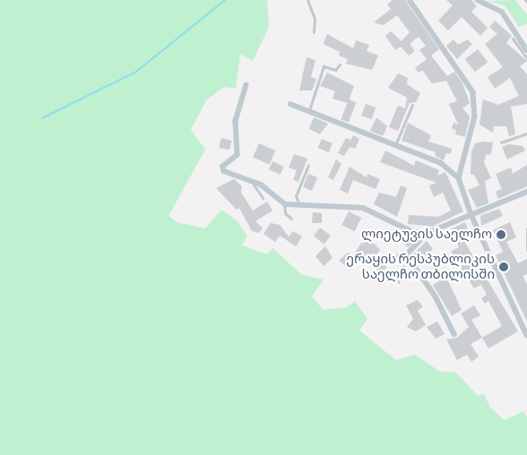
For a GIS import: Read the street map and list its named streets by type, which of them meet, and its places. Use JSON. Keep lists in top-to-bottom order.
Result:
{
  "places": ["ლიეტუვის საელჩო", "ერაყის რესპუბლიკის საელჩო თბილისში"]
}
